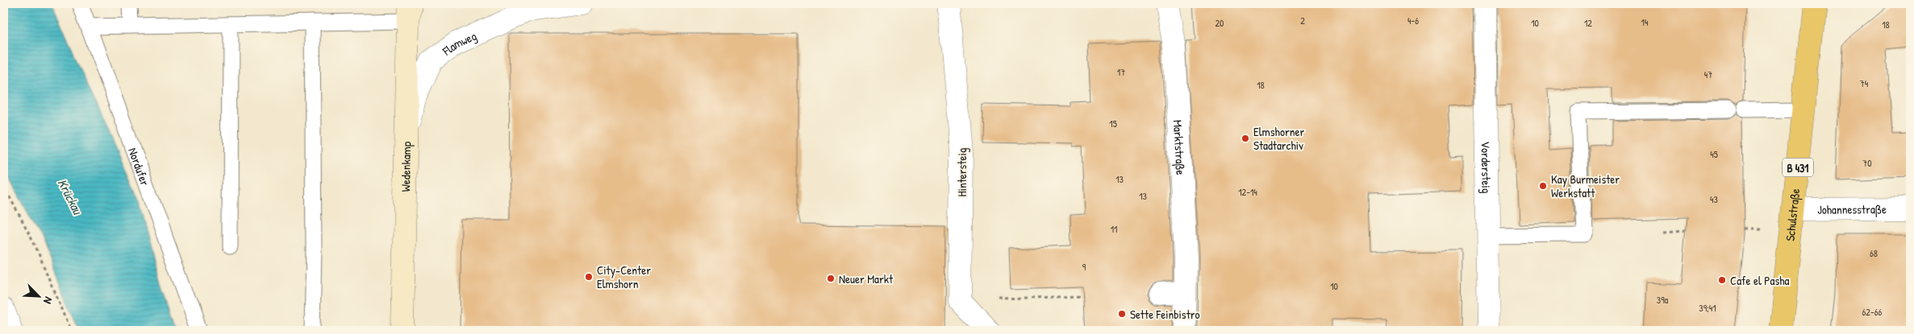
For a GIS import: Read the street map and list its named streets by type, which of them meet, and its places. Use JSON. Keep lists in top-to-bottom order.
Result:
{
  "streets": {
    "main road": ["Wedenkamp", "B 431", "Schulstraße"],
    "street": [
      "Flamweg",
      "Marktstraße",
      "Vordersteig",
      "Hintersteig",
      "Johannesstraße"
    ],
    "lane": ["Nordufer"]
  },
  "crossings": [
    ["Flamweg", "Wedenkamp"],
    ["Johannesstraße", "Schulstraße"]
  ],
  "water": ["Krückau"],
  "places": [
    "Elmshorner Stadtarchiv",
    "Kay Burmeister Werkstatt",
    "City-Center Elmshorn",
    "Neuer Markt",
    "Cafe el Pasha",
    "Sette Feinbistro"
  ],
  "house_numbers": [
    "2",
    "4-6",
    "14",
    "20",
    "10",
    "12",
    "18",
    "17",
    "47",
    "74",
    "18",
    "15",
    "45",
    "70",
    "13",
    "12-14",
    "13",
    "43",
    "11",
    "68",
    "9",
    "10",
    "39a",
    "39;41",
    "62-66"
  ],
  "north": "bottom right"
}
